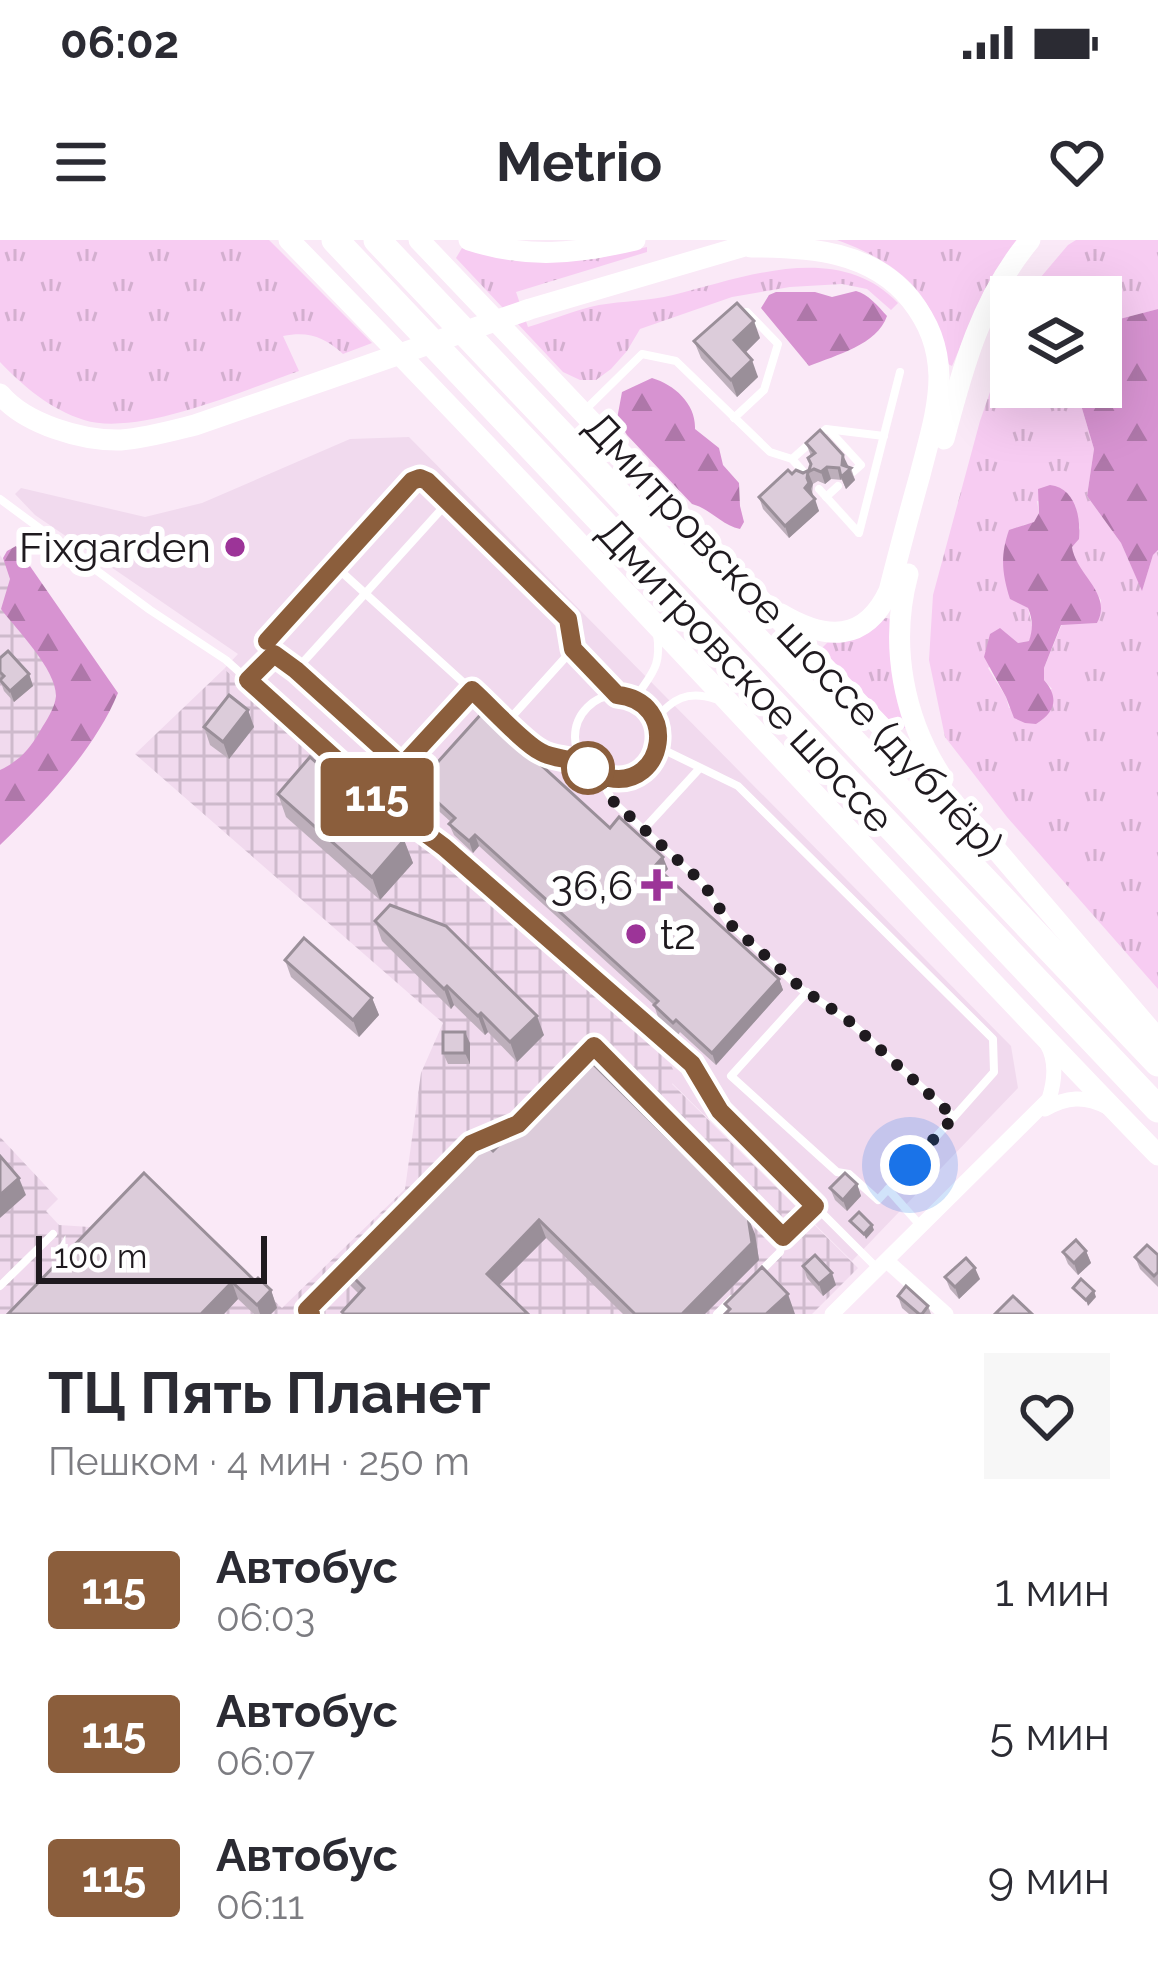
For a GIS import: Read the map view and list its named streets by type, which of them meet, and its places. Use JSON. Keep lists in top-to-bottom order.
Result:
{
  "streets": {
    "highway": ["Дмитровское шоссе"],
    "main road": ["Дмитровское шоссе (дублёр)"]
  },
  "places": {
    "other": ["Fixgarden", "t2"],
    "health": ["36,6"]
  },
  "lines": ["bus line 115"],
  "scale_bar": "100 m",
  "page": {
    "status": "06:02",
    "header": "Metrio",
    "on_map": "115",
    "scale": "100 m",
    "heading": ["ТЦ Пять Планет", "Пешком · 4 мин · 250 m"],
    "list": [
      {
        "mark": "115",
        "name": "Автобус",
        "note": "06:03",
        "value": "1 мин"
      },
      {
        "mark": "115",
        "name": "Автобус",
        "note": "06:07",
        "value": "5 мин"
      },
      {
        "mark": "115",
        "name": "Автобус",
        "note": "06:11",
        "value": "9 мин"
      }
    ]
  }
}
